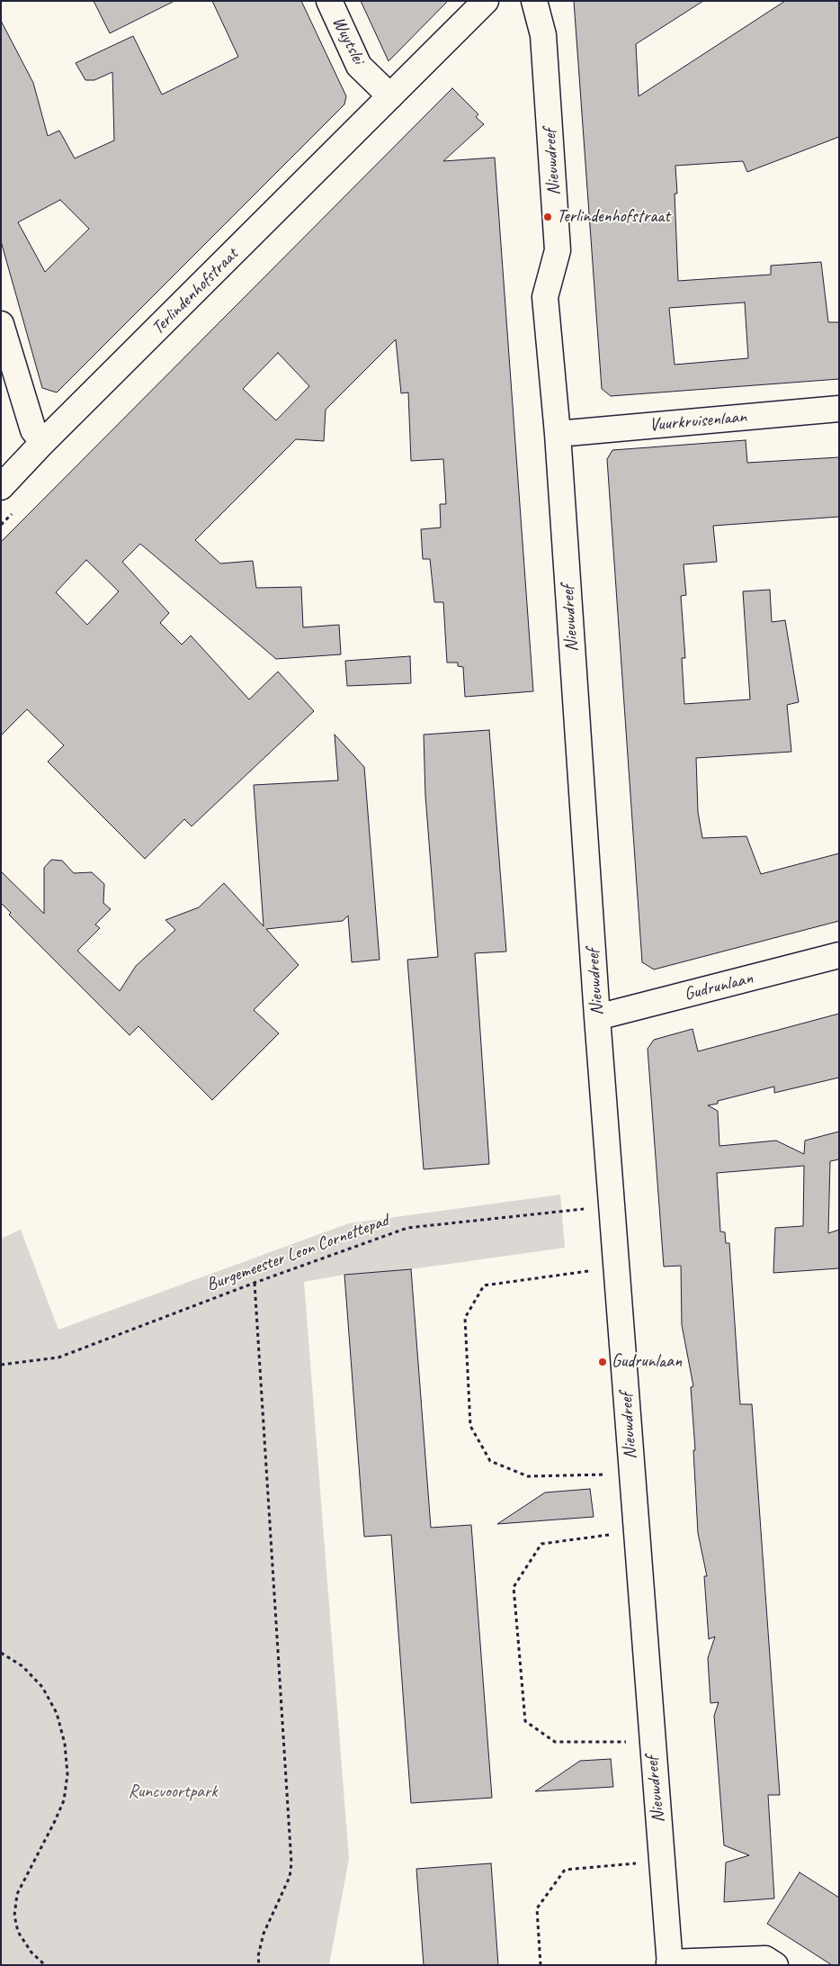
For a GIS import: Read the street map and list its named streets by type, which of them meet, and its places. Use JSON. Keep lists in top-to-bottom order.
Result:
{
  "streets": {
    "street": [
      "Wuytslei",
      "Nieuwdreef",
      "Terlindenhofstraat",
      "Vuurkruisenlaan",
      "Gudrunlaan"
    ],
    "path": ["Burgemeester Leon Cornettepad"]
  },
  "crossings": [
    ["Wuytslei", "Terlindenhofstraat"],
    ["Nieuwdreef", "Vuurkruisenlaan"],
    ["Nieuwdreef", "Gudrunlaan"],
    ["Nieuwdreef", "Burgemeester Leon Cornettepad"]
  ],
  "parks": ["Runcvoortpark"],
  "places": ["Terlindenhofstraat", "Gudrunlaan"]
}
